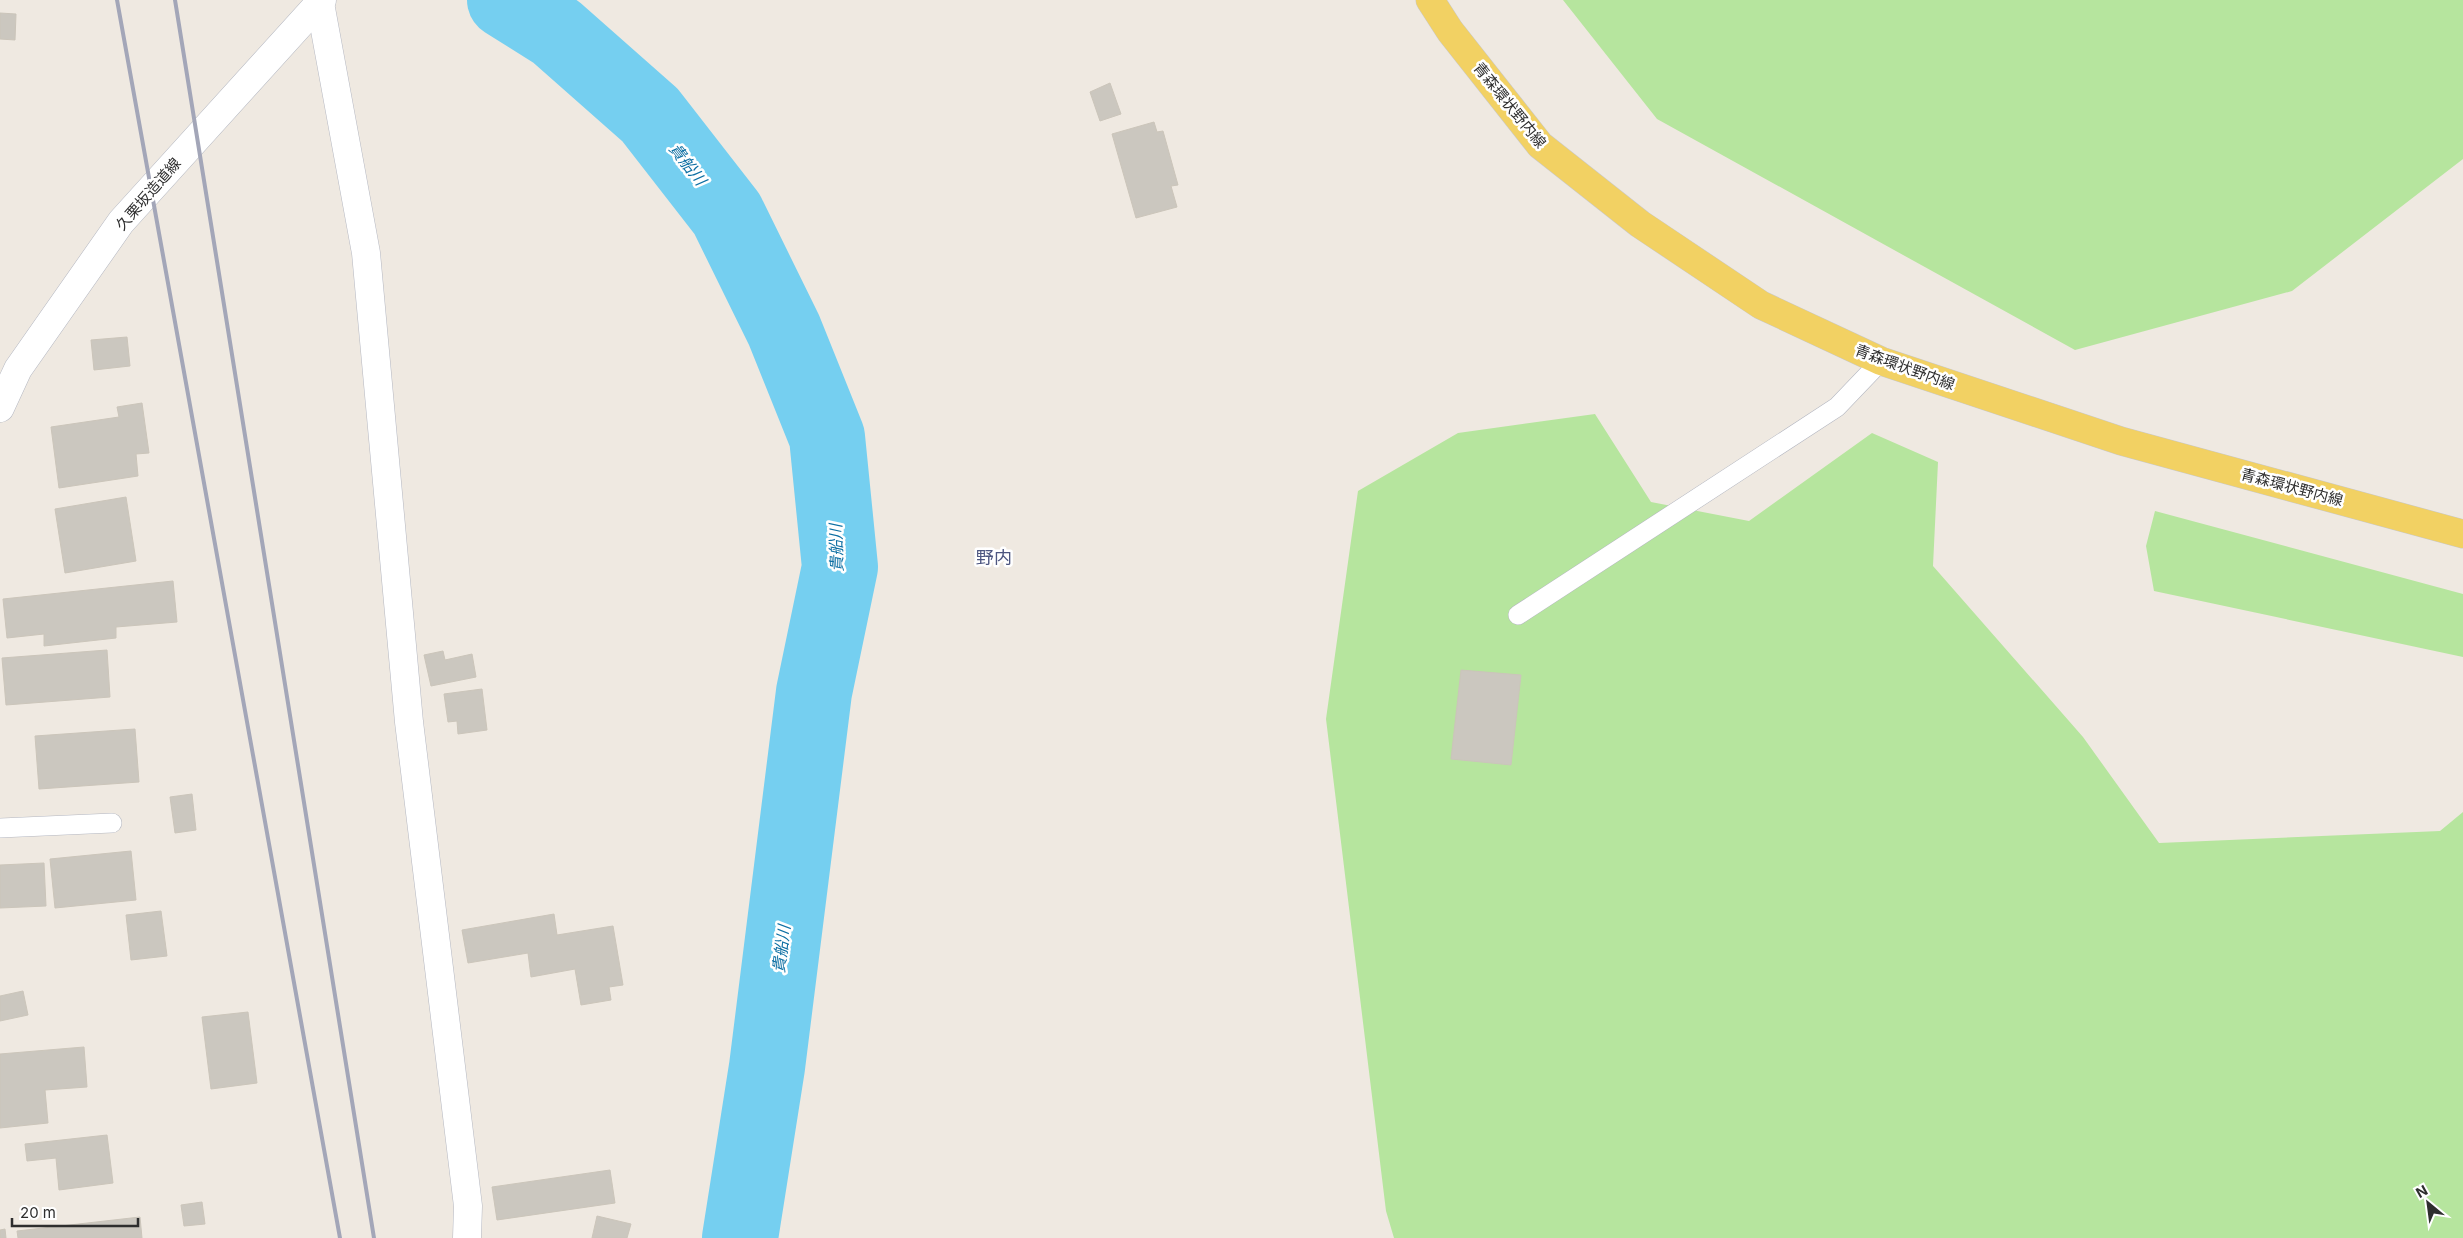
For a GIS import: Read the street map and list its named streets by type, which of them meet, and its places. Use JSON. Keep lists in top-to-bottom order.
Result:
{
  "streets": {
    "main road": ["青森環状野内線"],
    "street": ["久栗坂造道線"]
  },
  "districts": ["野内"],
  "water": ["貴船川"],
  "scale_bar": "20 m",
  "north": "top left"
}
